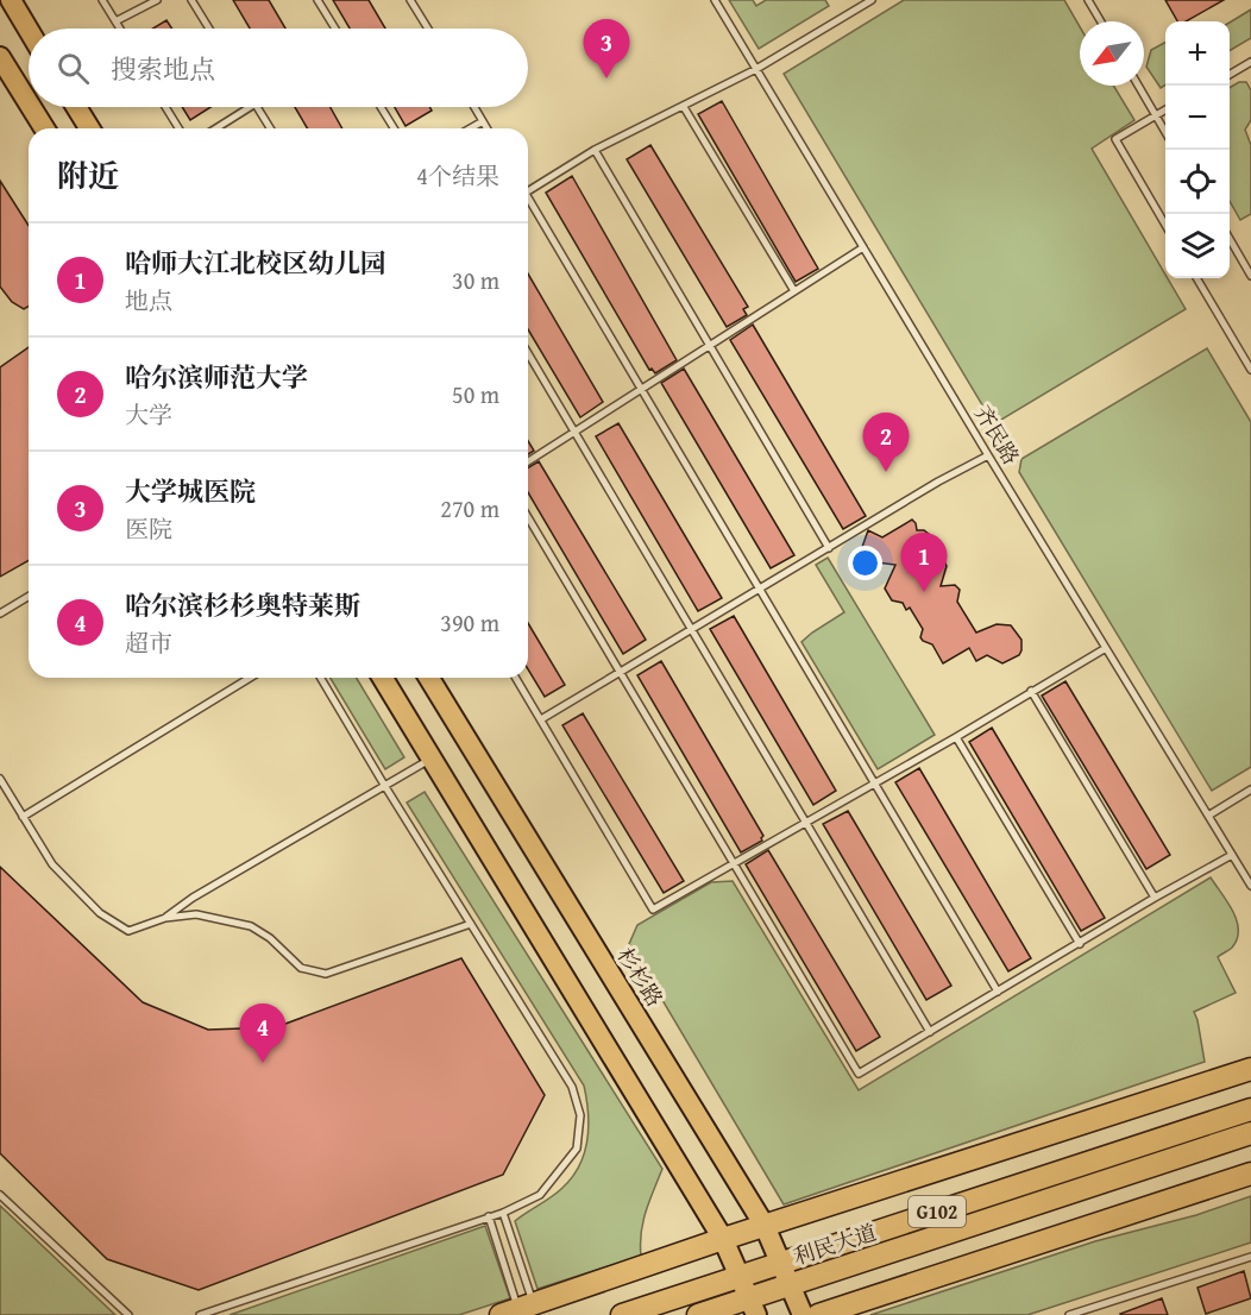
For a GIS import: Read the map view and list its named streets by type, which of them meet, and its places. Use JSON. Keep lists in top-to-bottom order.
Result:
{
  "streets": {
    "highway": ["G102", "利民大道"],
    "main road": ["杉杉路"],
    "lane": ["齐民路"]
  },
  "crossings": [
    ["杉杉路", "利民大道"]
  ],
  "north": "bottom left",
  "page": {
    "pins": [
      "3",
      "2",
      "1",
      "4"
    ],
    "map_buttons": ["+", "−"],
    "search": "搜索地点",
    "heading": ["附近", "4个结果"],
    "list": [
      {
        "mark": "1",
        "name": "哈师大江北校区幼儿园",
        "note": "地点",
        "value": "30 m"
      },
      {
        "mark": "2",
        "name": "哈尔滨师范大学",
        "note": "大学",
        "value": "50 m"
      },
      {
        "mark": "3",
        "name": "大学城医院",
        "note": "医院",
        "value": "270 m"
      },
      {
        "mark": "4",
        "name": "哈尔滨杉杉奥特莱斯",
        "note": "超市",
        "value": "390 m"
      }
    ]
  }
}
